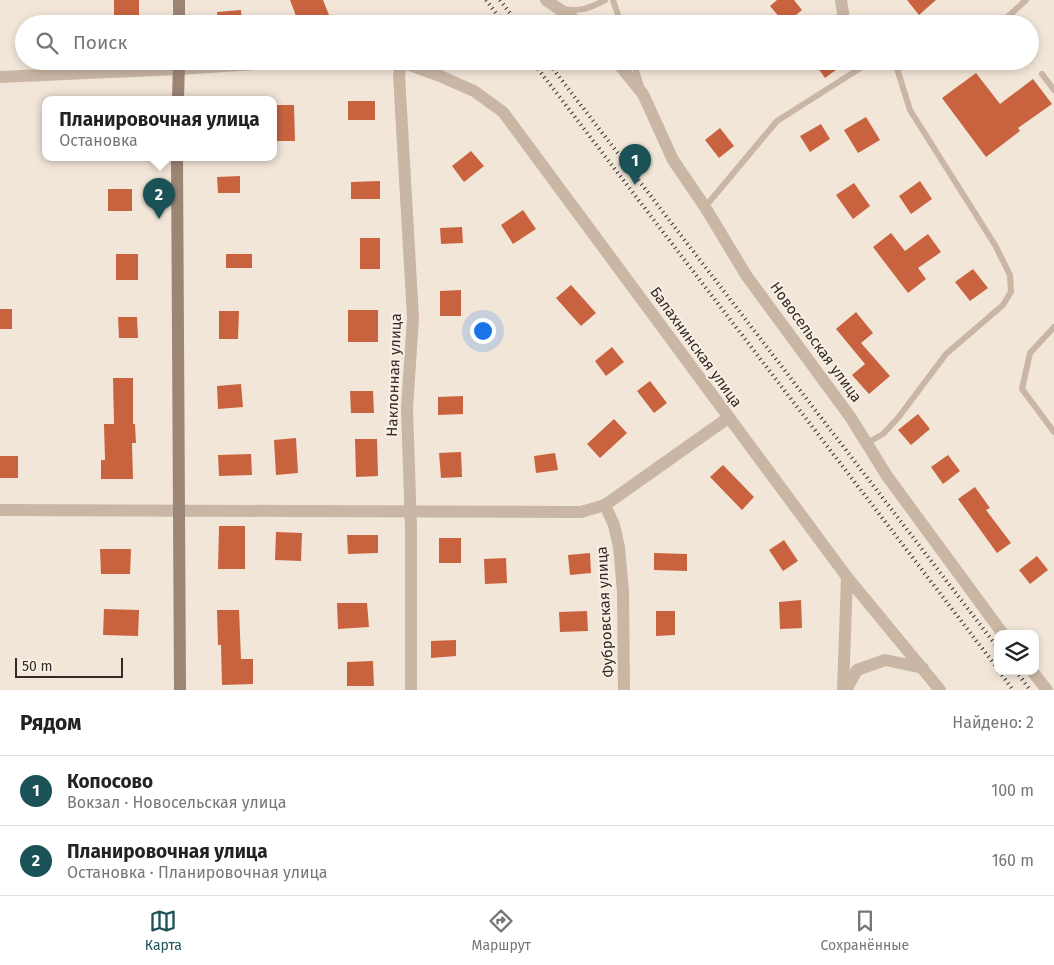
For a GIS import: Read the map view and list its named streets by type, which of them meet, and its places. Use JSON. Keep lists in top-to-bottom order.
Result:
{
  "streets": {
    "street": [
      "Новосельская улица",
      "Балахнинская улица",
      "Наклонная улица",
      "Фубровская улица"
    ]
  },
  "scale_bar": "50 m",
  "page": {
    "search": "Поиск",
    "popup": ["Планировочная улица", "Остановка"],
    "pins": ["1", "2"],
    "scale": "50 m",
    "heading": ["Рядом", "Найдено: 2"],
    "list": [
      {
        "mark": "1",
        "name": "Копосово",
        "note": "Вокзал · Новосельская улица",
        "value": "100 m"
      },
      {
        "mark": "2",
        "name": "Планировочная улица",
        "note": "Остановка · Планировочная улица",
        "value": "160 m"
      }
    ],
    "nav": ["Карта", "Маршрут", "Сохранённые"]
  }
}
